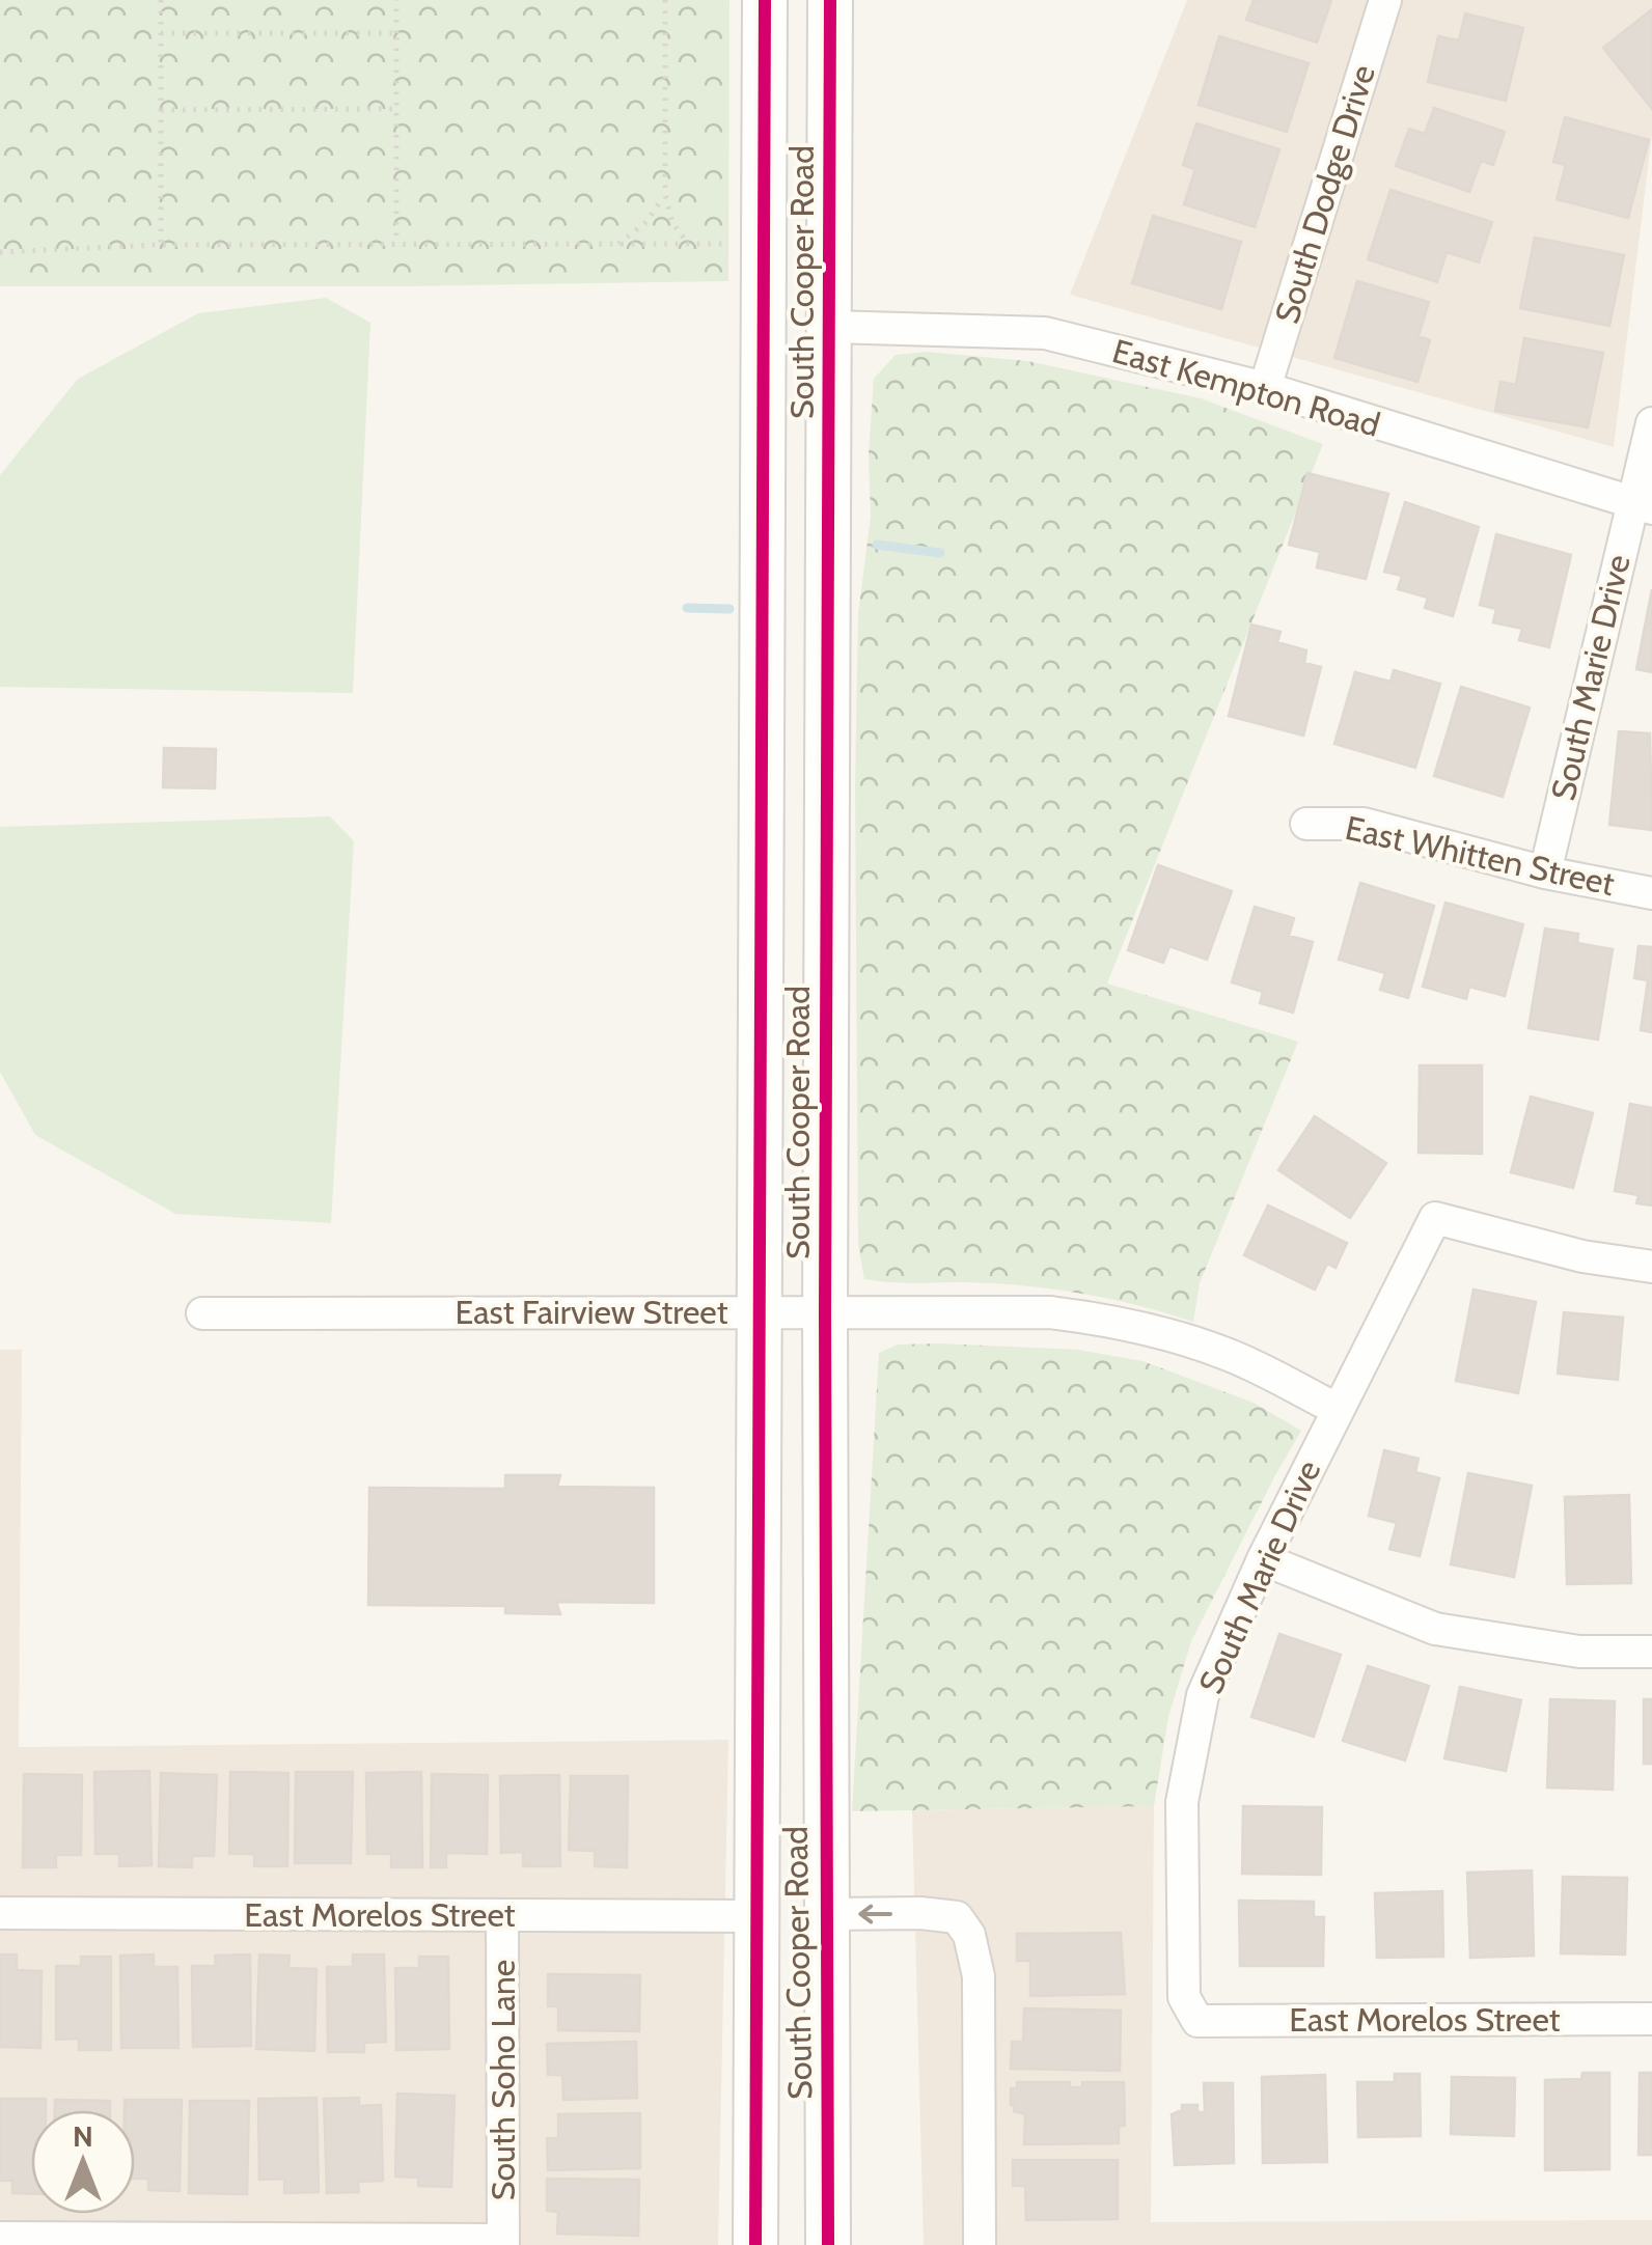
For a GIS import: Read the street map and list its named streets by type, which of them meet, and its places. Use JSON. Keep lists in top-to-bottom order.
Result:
{
  "streets": {
    "main road": ["South Cooper Road"],
    "street": [
      "South Dodge Drive",
      "East Kempton Road",
      "South Marie Drive",
      "East Whitten Street",
      "East Fairview Street",
      "East Morelos Street",
      "South Soho Lane"
    ]
  },
  "crossings": [
    ["South Dodge Drive", "East Kempton Road"],
    ["South Cooper Road", "East Kempton Road"],
    ["South Cooper Road", "East Fairview Street"],
    ["South Cooper Road", "East Morelos Street"],
    ["East Kempton Road", "South Marie Drive"],
    ["South Marie Drive", "East Whitten Street"],
    ["South Marie Drive", "East Fairview Street"],
    ["South Marie Drive", "East Morelos Street"],
    ["East Morelos Street", "South Soho Lane"]
  ],
  "north": "top"
}
